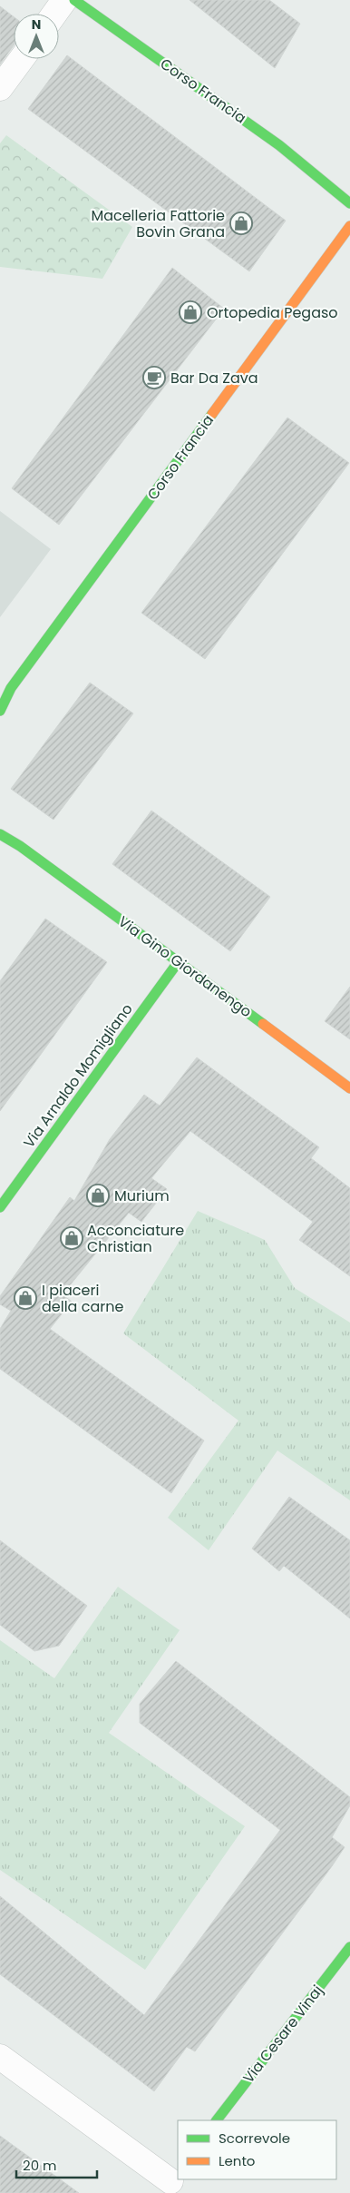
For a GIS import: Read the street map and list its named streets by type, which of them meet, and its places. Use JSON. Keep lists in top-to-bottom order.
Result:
{
  "streets": {
    "street": [
      "Corso Francia",
      "Via Gino Giordanengo",
      "Via Arnaldo Momigliano",
      "Via Cesare Vinaj"
    ]
  },
  "crossings": [
    ["Via Gino Giordanengo", "Via Arnaldo Momigliano"]
  ],
  "places": {
    "shop": [
      "Macelleria Fattorie Bovin Grana",
      "Ortopedia Pegaso",
      "Murium",
      "Acconciature Christian",
      "I piaceri della carne"
    ],
    "cafe": ["Bar Da Zava"]
  },
  "legend": ["Scorrevole", "Lento"],
  "scale_bar": "20 m",
  "north": "top"
}
